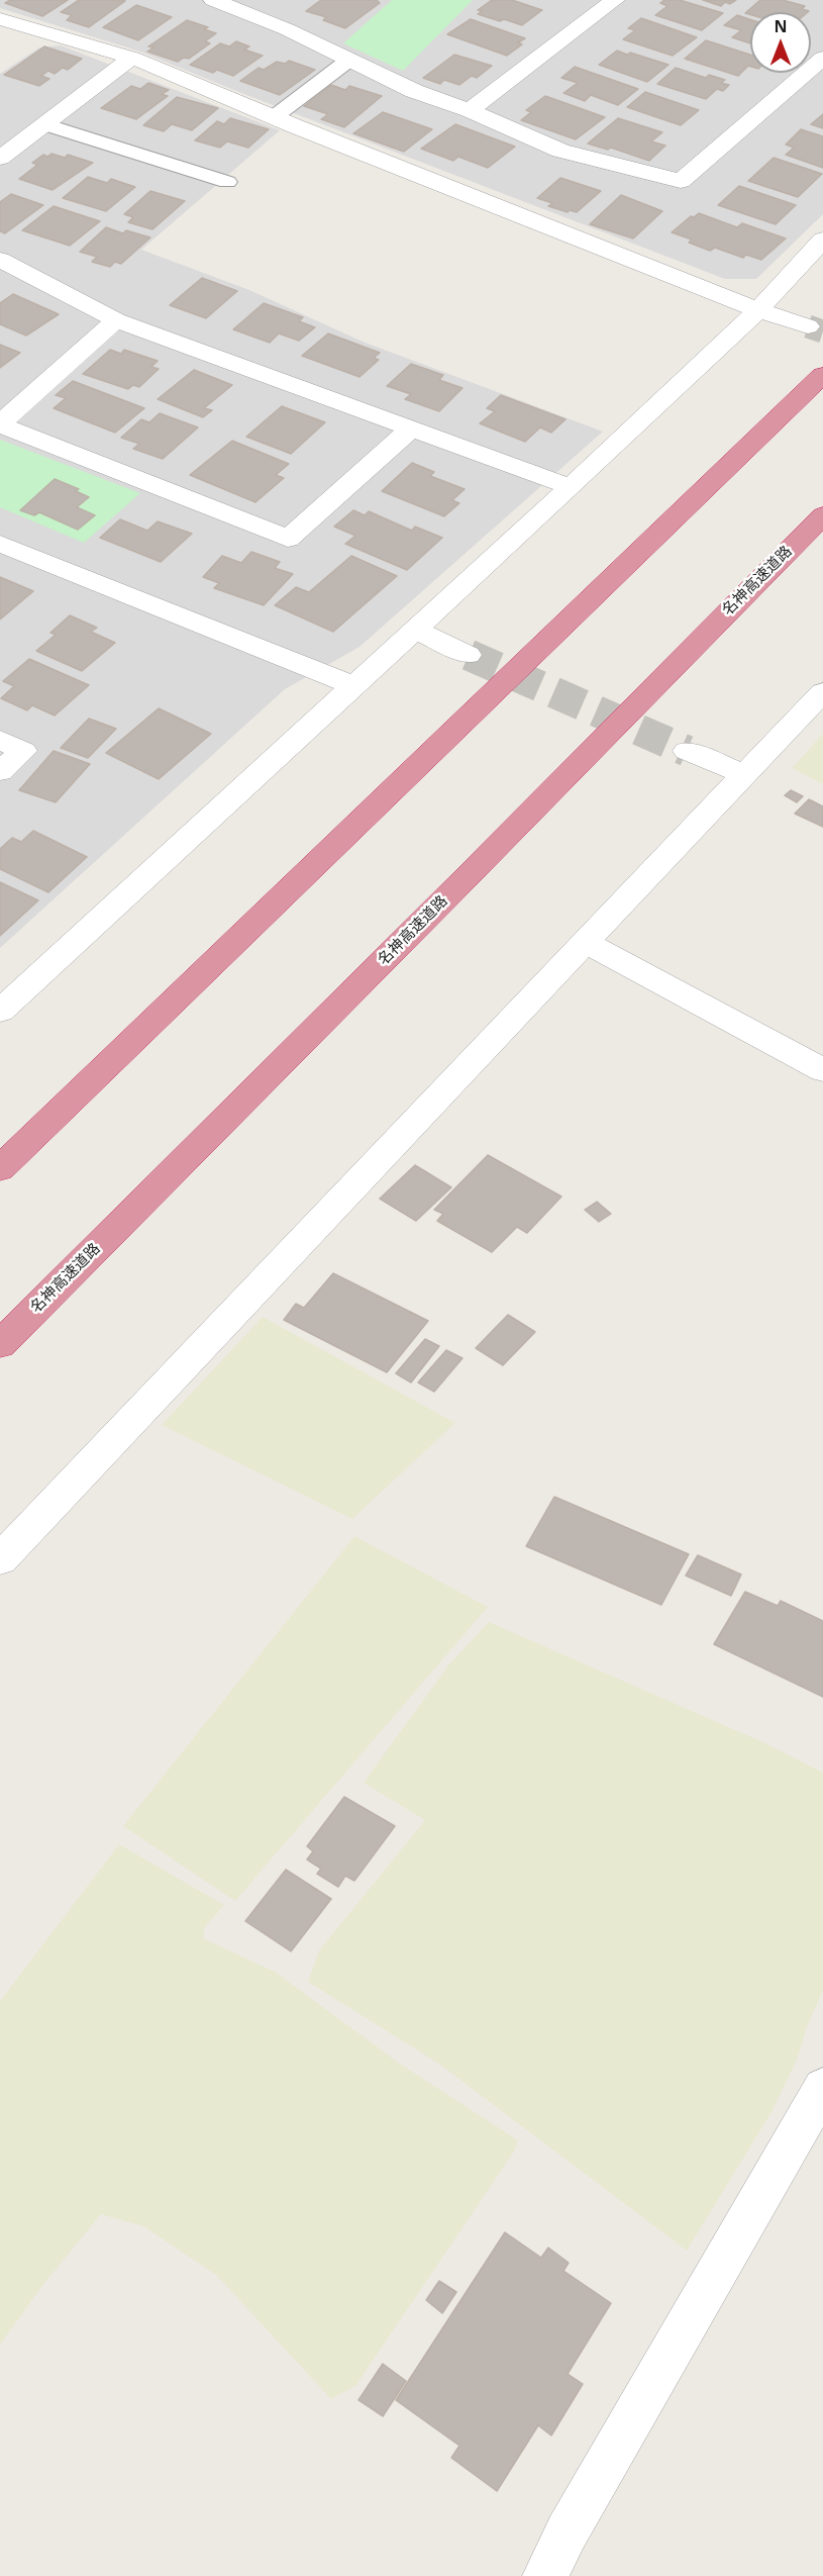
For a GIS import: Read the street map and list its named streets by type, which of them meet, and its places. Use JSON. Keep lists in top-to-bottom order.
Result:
{
  "streets": {
    "highway": ["名神高速道路"]
  },
  "north": "top"
}
